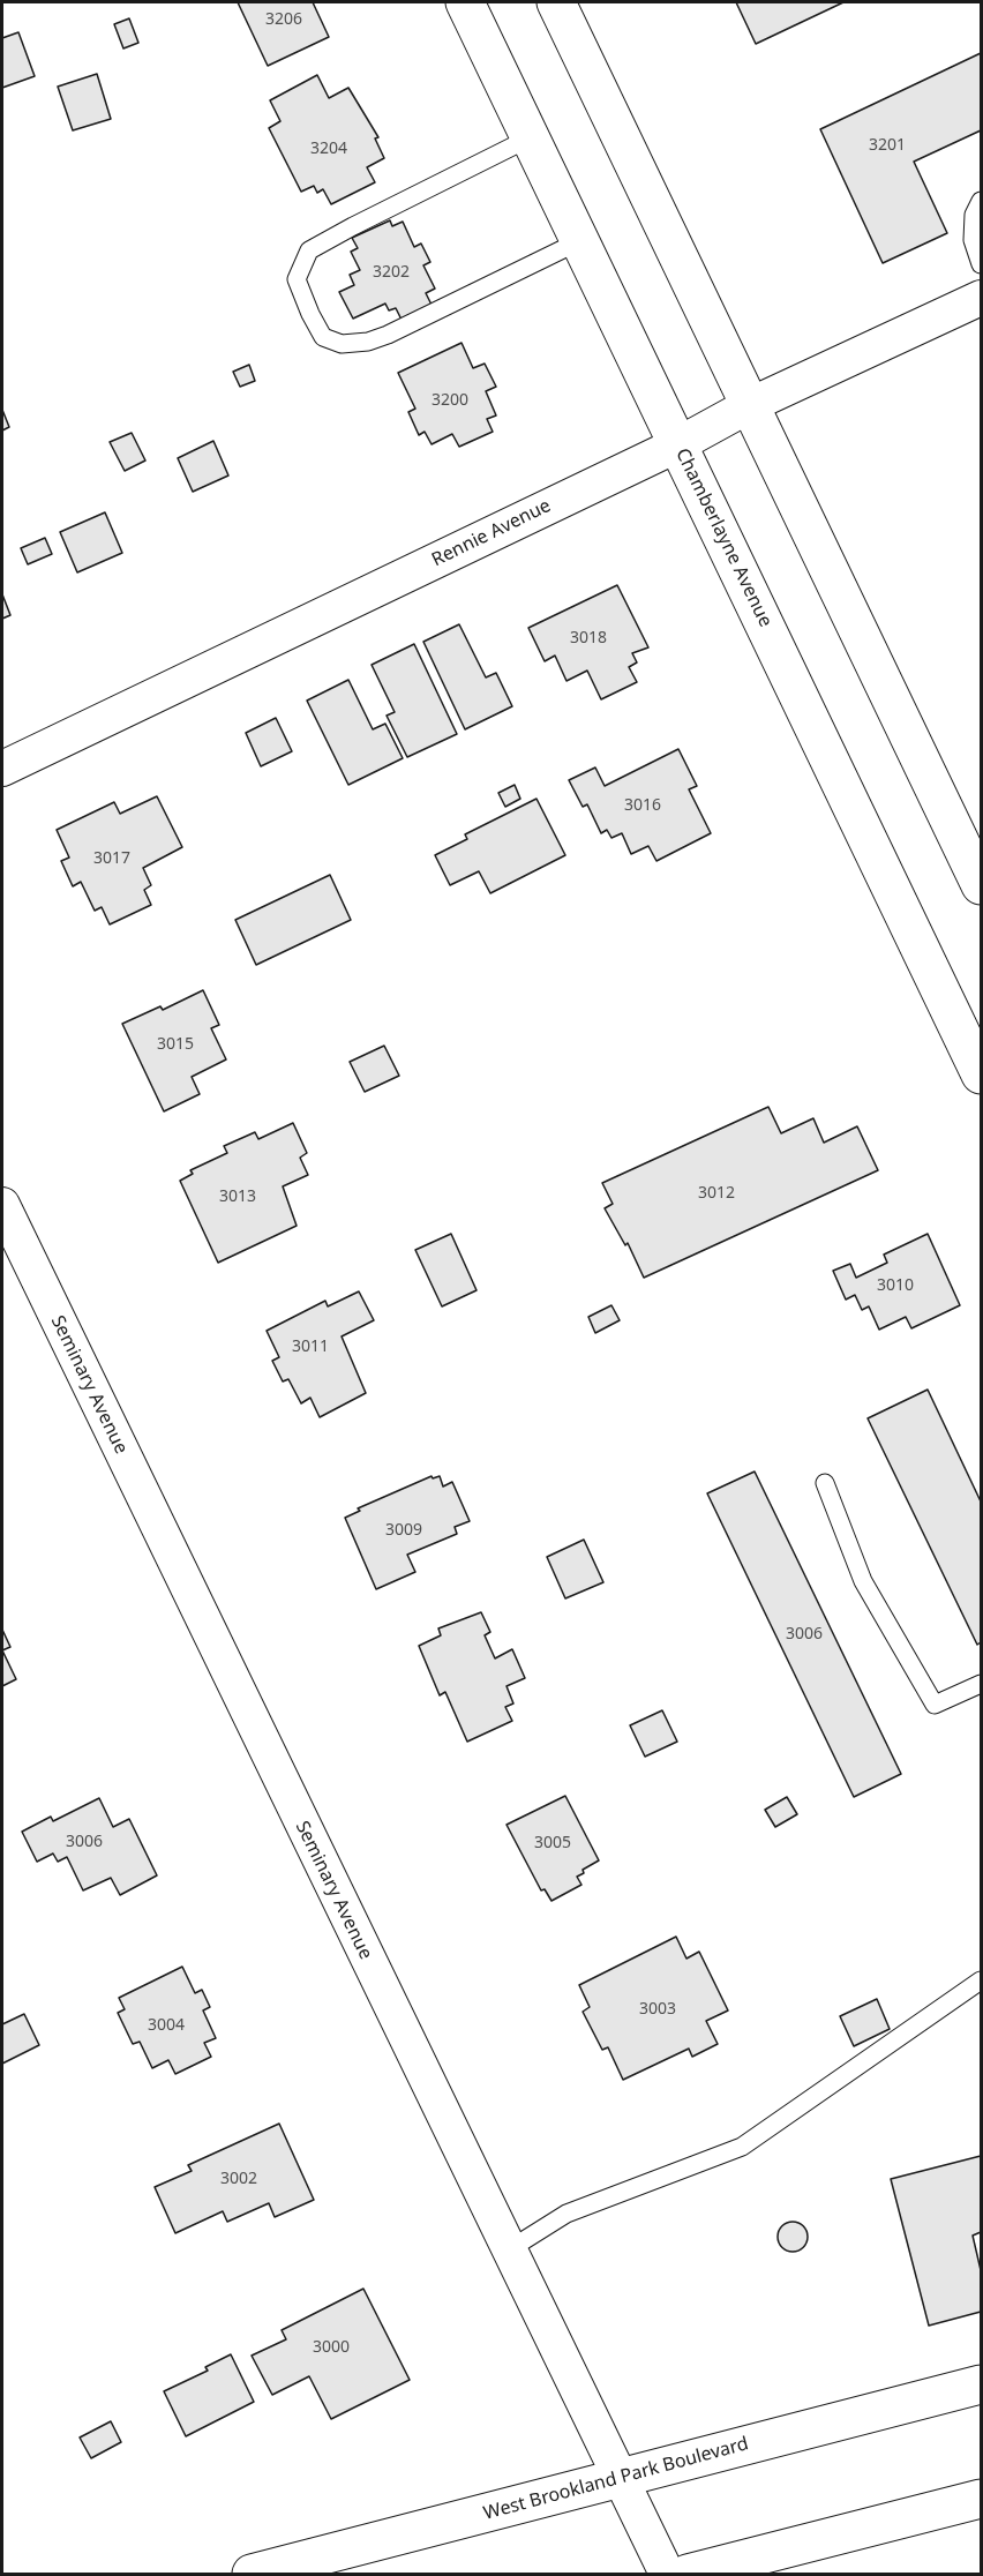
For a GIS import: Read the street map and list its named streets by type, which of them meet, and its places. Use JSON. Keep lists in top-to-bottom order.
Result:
{
  "streets": {
    "main road": ["Chamberlayne Avenue", "West Brookland Park Boulevard"],
    "street": ["Rennie Avenue", "Seminary Avenue"]
  },
  "crossings": [
    ["Rennie Avenue", "Chamberlayne Avenue"],
    ["Seminary Avenue", "West Brookland Park Boulevard"]
  ],
  "house_numbers": [
    "3206",
    "3201",
    "3204",
    "3202",
    "3200",
    "3018",
    "3016",
    "3017",
    "3015",
    "3012",
    "3013",
    "3010",
    "3011",
    "3009",
    "3006",
    "3006",
    "3005",
    "3003",
    "3004",
    "3002",
    "3000"
  ]
}
